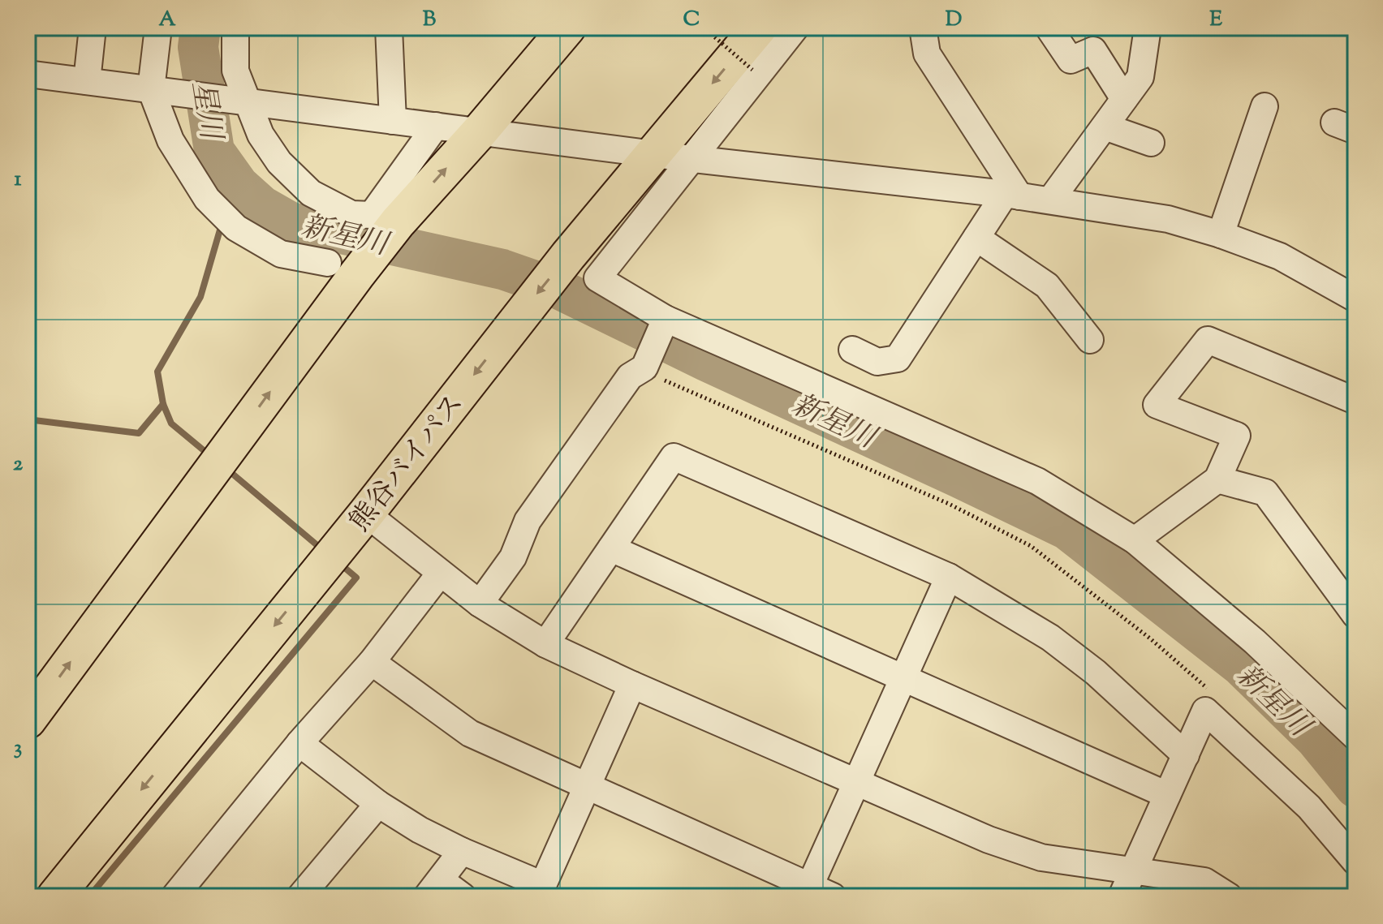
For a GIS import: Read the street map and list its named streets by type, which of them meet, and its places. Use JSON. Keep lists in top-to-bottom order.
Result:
{
  "streets": {
    "highway": ["熊谷バイパス"]
  },
  "water": ["星川", "新星川"],
  "grid": {
    "columns": [
      "A",
      "B",
      "C",
      "D",
      "E"
    ],
    "rows": ["1", "2", "3"]
  }
}
